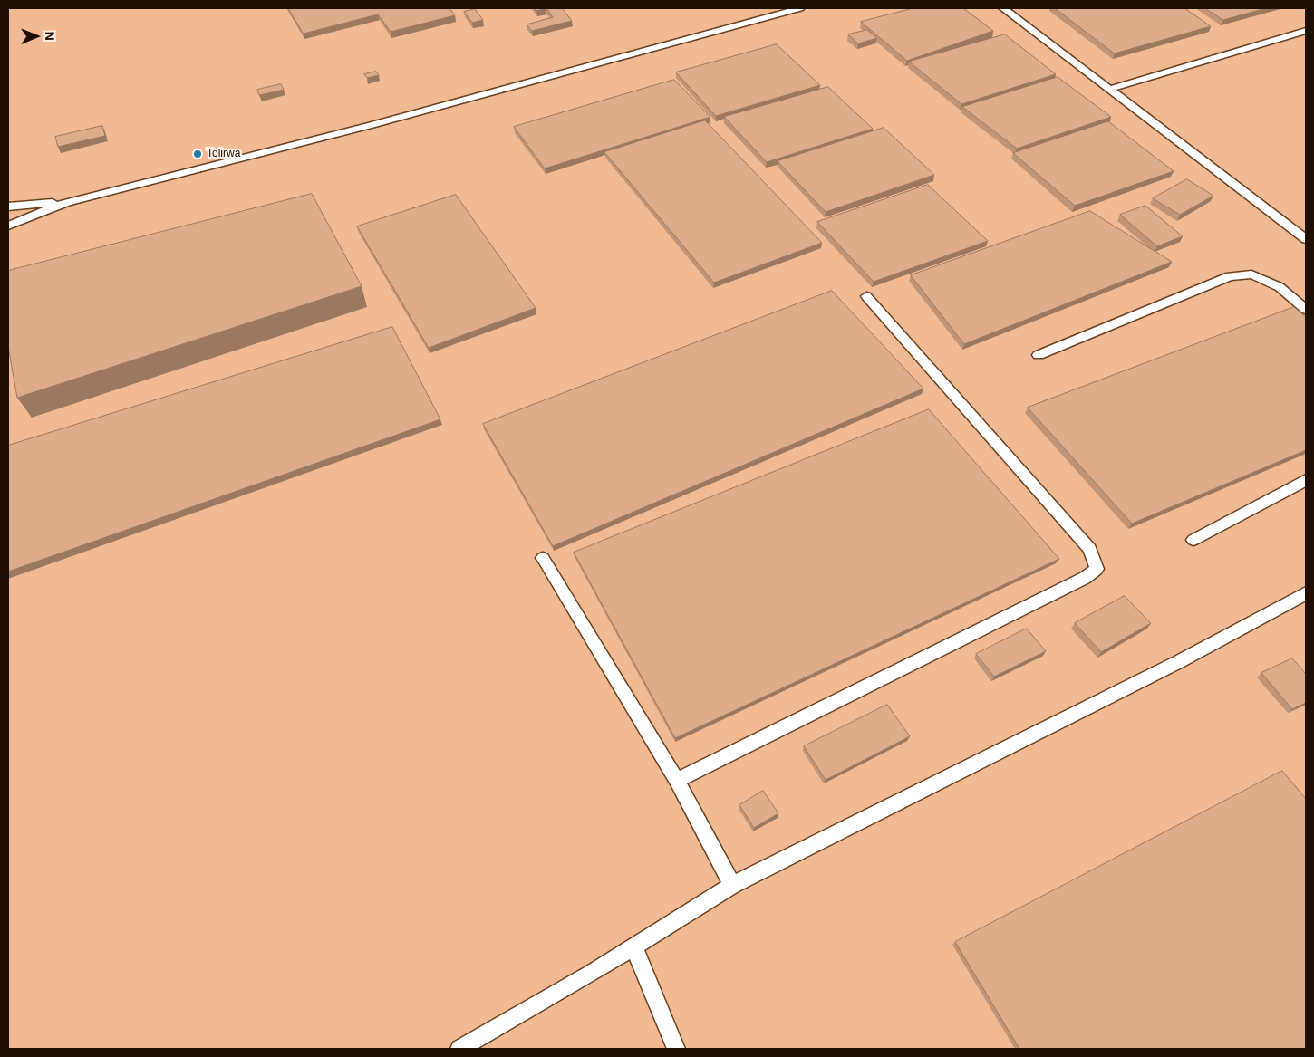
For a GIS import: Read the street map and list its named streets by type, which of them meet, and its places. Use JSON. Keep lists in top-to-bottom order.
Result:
{
  "places": ["Tolirwa"],
  "north": "right"
}
